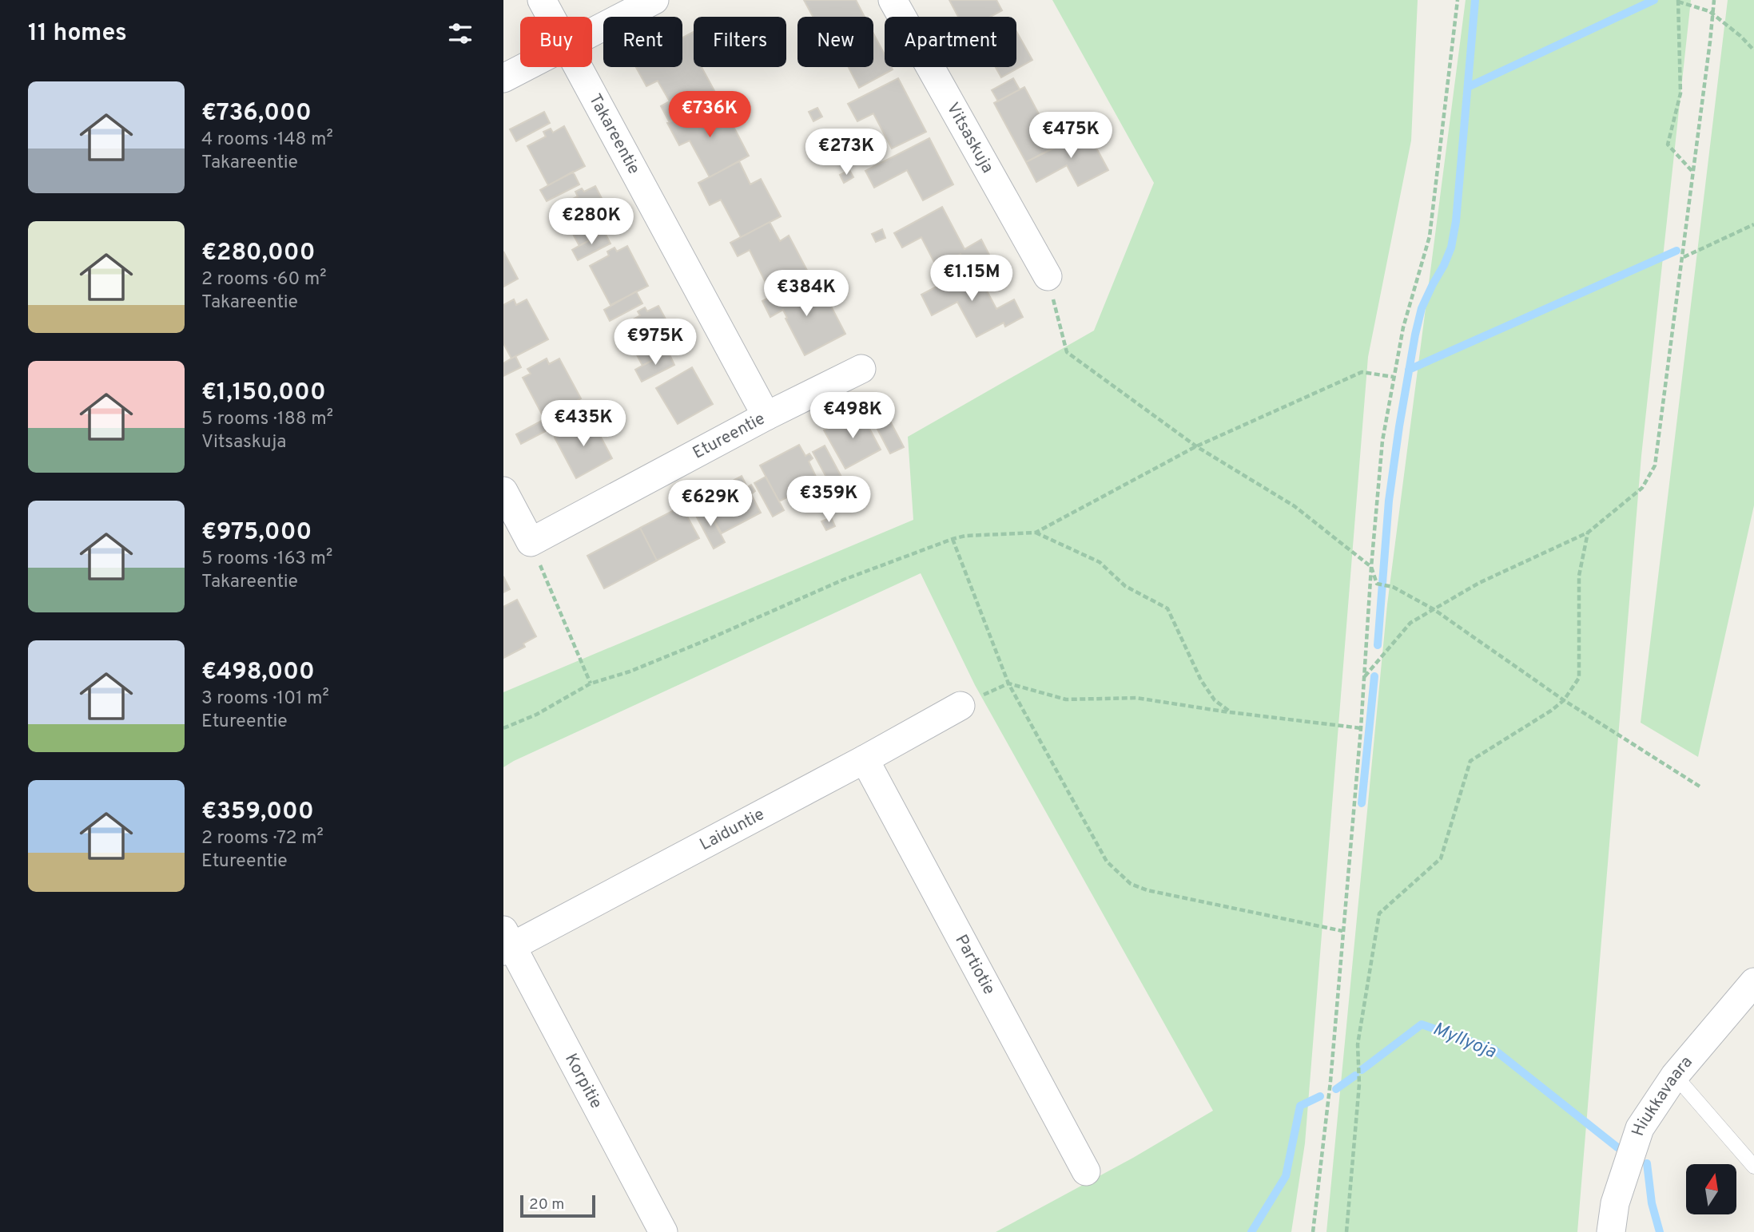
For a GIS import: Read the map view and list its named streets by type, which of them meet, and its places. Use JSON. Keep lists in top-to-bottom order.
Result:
{
  "streets": {
    "street": [
      "Takareentie",
      "Vitsaskuja",
      "Etureentie",
      "Laiduntie",
      "Partiotie",
      "Korpitie",
      "Hiukkavaara"
    ]
  },
  "crossings": [
    ["Takareentie", "Etureentie"],
    ["Laiduntie", "Partiotie"],
    ["Laiduntie", "Korpitie"]
  ],
  "water": ["Myllyoja"],
  "scale_bar": "20 m",
  "north": "top",
  "page": {
    "heading": "11 homes",
    "chip": [
      "Buy",
      "Rent",
      "Filters",
      "New",
      "Apartment"
    ],
    "list": [
      {
        "name": "€736,000",
        "note": "4 rooms · 148 m² · Takareentie"
      },
      {
        "name": "€280,000",
        "note": "2 rooms · 60 m² · Takareentie"
      },
      {
        "name": "€1,150,000",
        "note": "5 rooms · 188 m² · Vitsaskuja"
      },
      {
        "name": "€975,000",
        "note": "5 rooms · 163 m² · Takareentie"
      },
      {
        "name": "€498,000",
        "note": "3 rooms · 101 m² · Etureentie"
      },
      {
        "name": "€359,000",
        "note": "2 rooms · 72 m² · Etureentie"
      }
    ],
    "price": [
      "€736K",
      "€475K",
      "€273K",
      "€280K",
      "€1.15M",
      "€384K",
      "€975K",
      "€498K",
      "€435K",
      "€359K",
      "€629K"
    ],
    "scale": "20 m"
  }
}
